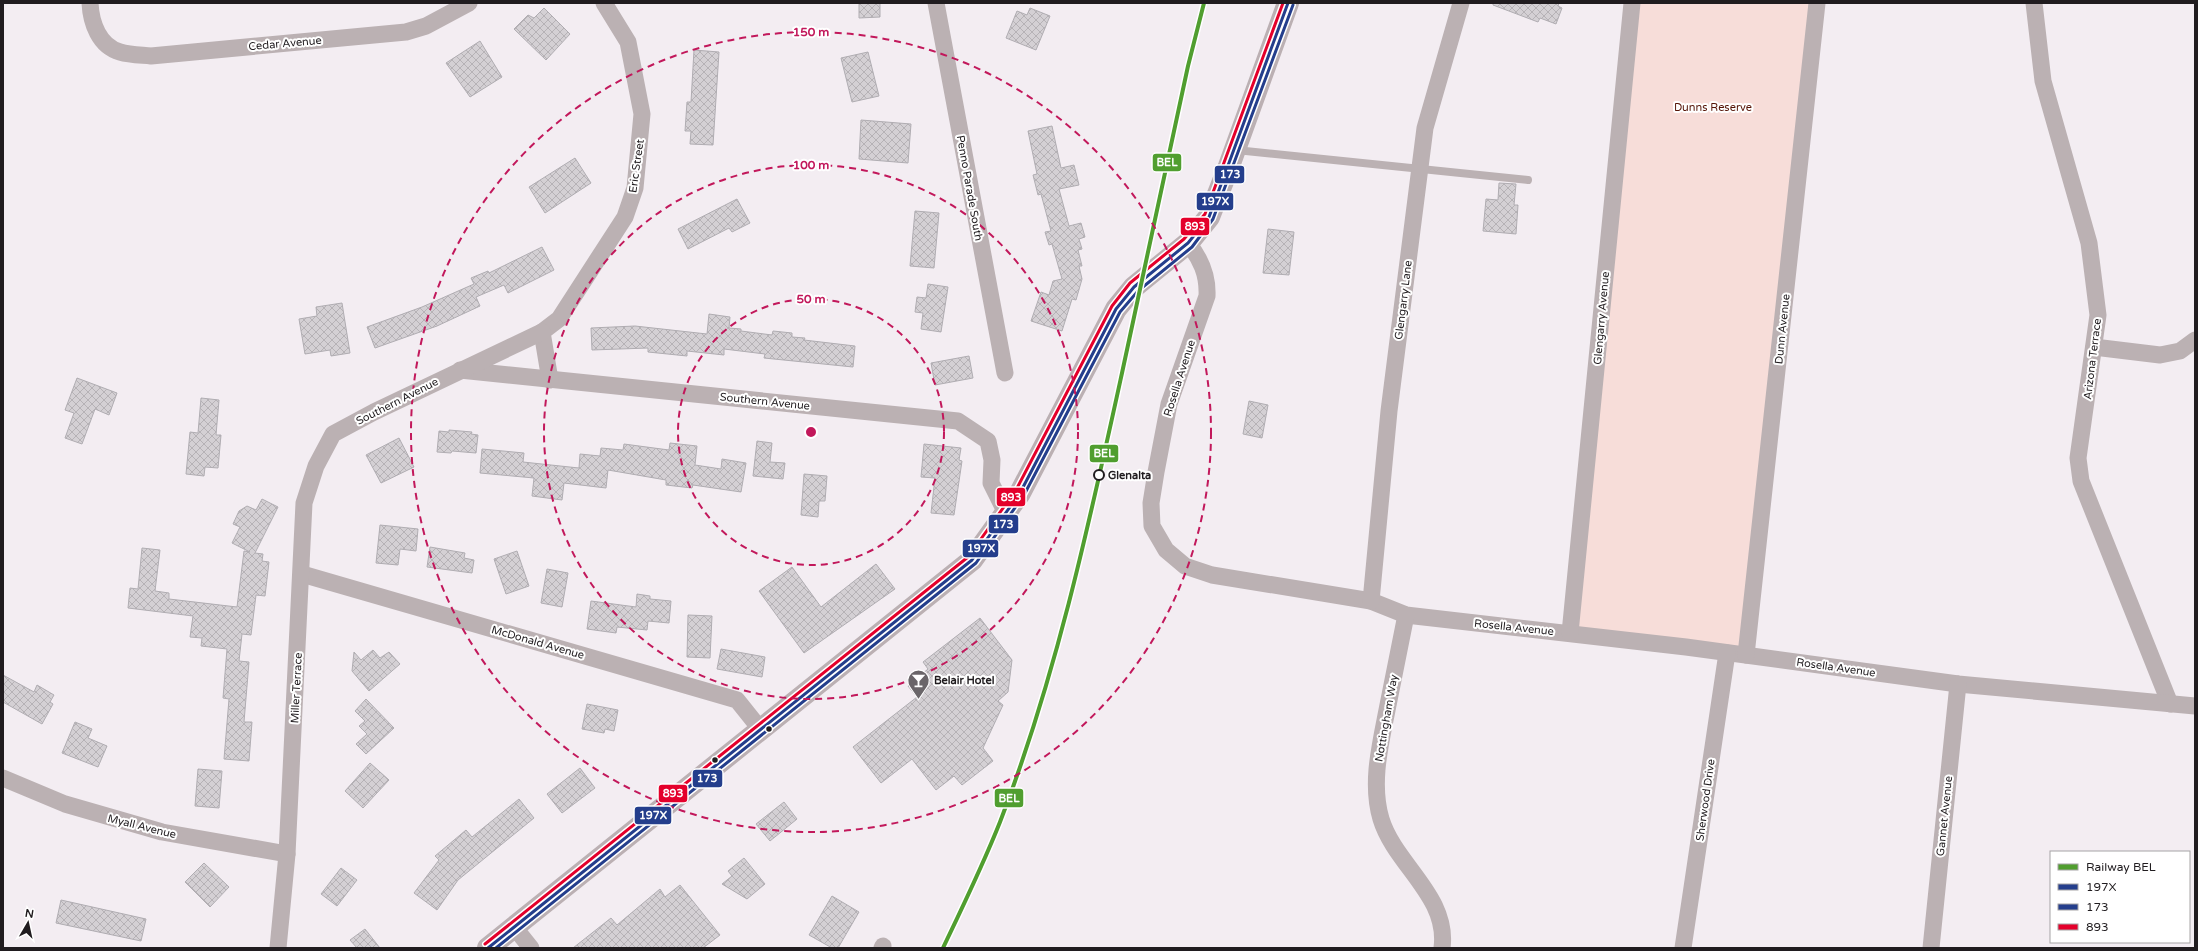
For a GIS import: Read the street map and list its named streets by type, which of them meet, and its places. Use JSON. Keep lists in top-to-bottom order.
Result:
{
  "streets": {
    "street": [
      "Cedar Avenue",
      "Eric Street",
      "Penno Parade South",
      "Glengarry Lane",
      "Glengarry Avenue",
      "Dunn Avenue",
      "Arizona Terrace",
      "Rosella Avenue",
      "Southern Avenue",
      "McDonald Avenue",
      "Miller Terrace",
      "Nottingham Way",
      "Sherwood Drive",
      "Gannet Avenue",
      "Myall Avenue"
    ]
  },
  "crossings": [
    ["Eric Street", "Southern Avenue"],
    ["Glengarry Lane", "Rosella Avenue"],
    ["Glengarry Avenue", "Rosella Avenue"],
    ["Dunn Avenue", "Rosella Avenue"],
    ["Arizona Terrace", "Rosella Avenue"],
    ["Rosella Avenue", "Nottingham Way"],
    ["Rosella Avenue", "Sherwood Drive"],
    ["Rosella Avenue", "Gannet Avenue"],
    ["Southern Avenue", "Miller Terrace"],
    ["McDonald Avenue", "Miller Terrace"],
    ["Miller Terrace", "Myall Avenue"]
  ],
  "parks": ["Dunns Reserve"],
  "places": {
    "other": ["Glenalta"],
    "bar": ["Belair Hotel"]
  },
  "lines": [
    "rail line BEL",
    "transit line 197X",
    "transit line 893",
    "transit line 173"
  ],
  "legend": [
    "Railway BEL",
    "197X",
    "173",
    "893"
  ],
  "north": "top",
  "rings": ["150 m", "100 m", "50 m"]
}
